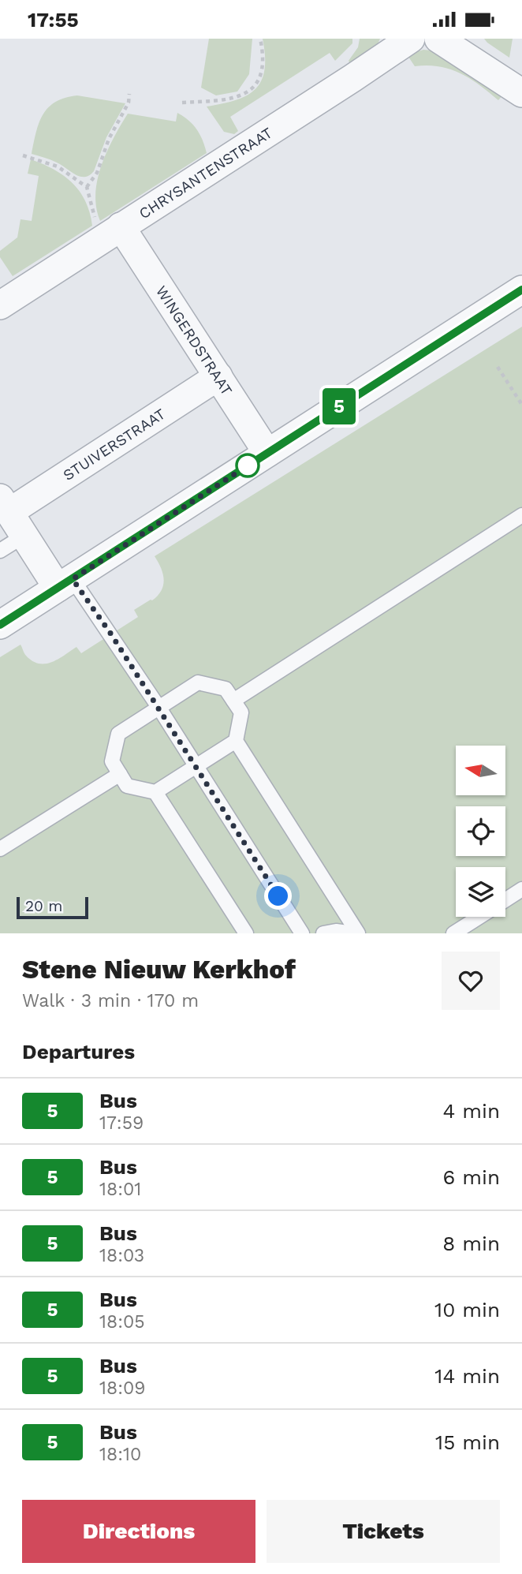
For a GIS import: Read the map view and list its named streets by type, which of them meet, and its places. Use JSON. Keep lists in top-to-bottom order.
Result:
{
  "streets": {
    "street": ["CHRYSANTENSTRAAT", "WINGERDSTRAAT", "STUIVERSTRAAT"]
  },
  "crossings": [
    ["CHRYSANTENSTRAAT", "WINGERDSTRAAT"],
    ["WINGERDSTRAAT", "STUIVERSTRAAT"]
  ],
  "lines": ["bus line 5"],
  "scale_bar": "20 m",
  "north": "left",
  "page": {
    "status": "17:55",
    "on_map": "5",
    "scale": "20 m",
    "heading": [
      ["Stene Nieuw Kerkhof", "Walk · 3 min · 170 m"],
      "Departures"
    ],
    "list": [
      {
        "mark": "5",
        "name": "Bus",
        "note": "17:59",
        "value": "4 min"
      },
      {
        "mark": "5",
        "name": "Bus",
        "note": "18:01",
        "value": "6 min"
      },
      {
        "mark": "5",
        "name": "Bus",
        "note": "18:03",
        "value": "8 min"
      },
      {
        "mark": "5",
        "name": "Bus",
        "note": "18:05",
        "value": "10 min"
      },
      {
        "mark": "5",
        "name": "Bus",
        "note": "18:09",
        "value": "14 min"
      },
      {
        "mark": "5",
        "name": "Bus",
        "note": "18:10",
        "value": "15 min"
      }
    ],
    "buttons": ["Directions", "Tickets"]
  }
}
